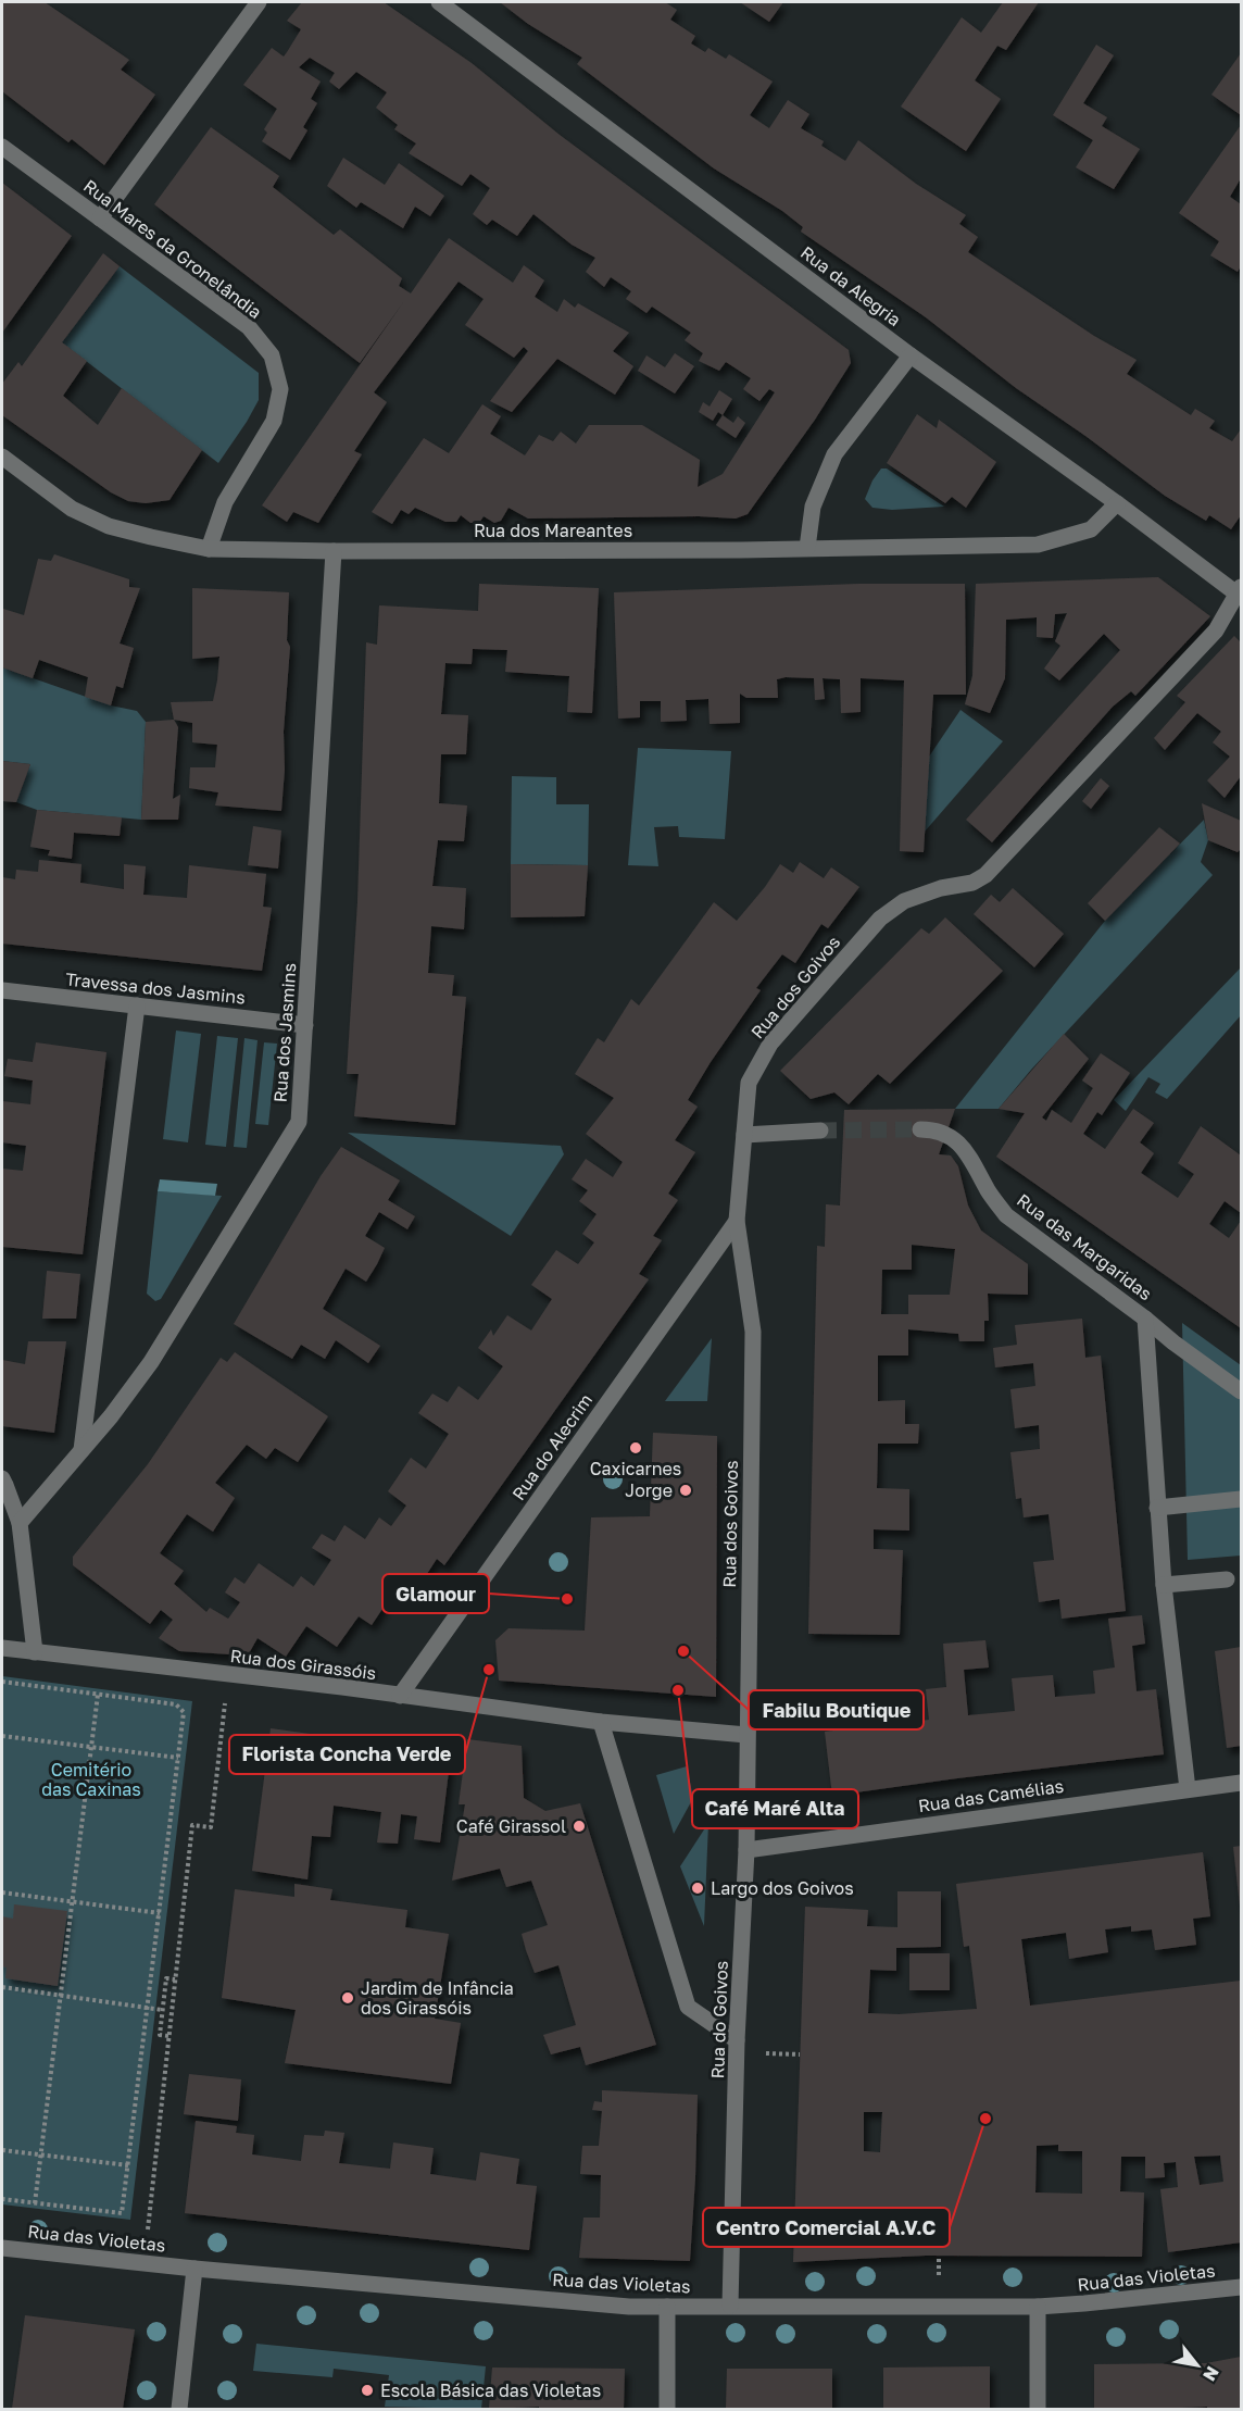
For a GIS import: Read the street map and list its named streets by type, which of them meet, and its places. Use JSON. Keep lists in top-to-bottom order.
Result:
{
  "streets": {
    "street": [
      "Rua Mares da Gronelândia",
      "Rua da Alegria",
      "Rua dos Mareantes",
      "Rua dos Goivos",
      "Travessa dos Jasmins",
      "Rua dos Jasmins",
      "Rua das Margaridas",
      "Rua do Alecrim",
      "Rua dos Girassóis",
      "Rua das Camélias",
      "Rua do Goivos",
      "Rua das Violetas"
    ]
  },
  "crossings": [
    ["Rua Mares da Gronelândia", "Rua dos Mareantes"],
    ["Rua da Alegria", "Rua dos Mareantes"],
    ["Rua da Alegria", "Rua dos Goivos"],
    ["Rua dos Mareantes", "Rua dos Jasmins"],
    ["Rua dos Goivos", "Rua do Alecrim"],
    ["Rua dos Goivos", "Rua dos Girassóis"],
    ["Rua dos Goivos", "Rua do Goivos"],
    ["Travessa dos Jasmins", "Rua dos Jasmins"],
    ["Rua das Margaridas", "Rua das Camélias"],
    ["Rua do Alecrim", "Rua dos Girassóis"],
    ["Rua dos Girassóis", "Rua do Goivos"],
    ["Rua das Camélias", "Rua do Goivos"],
    ["Rua do Goivos", "Rua das Violetas"]
  ],
  "parks": ["Cemitério das Caxinas"],
  "places": [
    "Caxicarnes",
    "Jorge",
    "Glamour",
    "Fabilu Boutique",
    "Florista Concha Verde",
    "Café Maré Alta",
    "Café Girassol",
    "Largo dos Goivos",
    "Jardim de Infância dos Girassóis",
    "Centro Comercial A.V.C",
    "Escola Básica das Violetas"
  ],
  "north": "bottom right"
}
